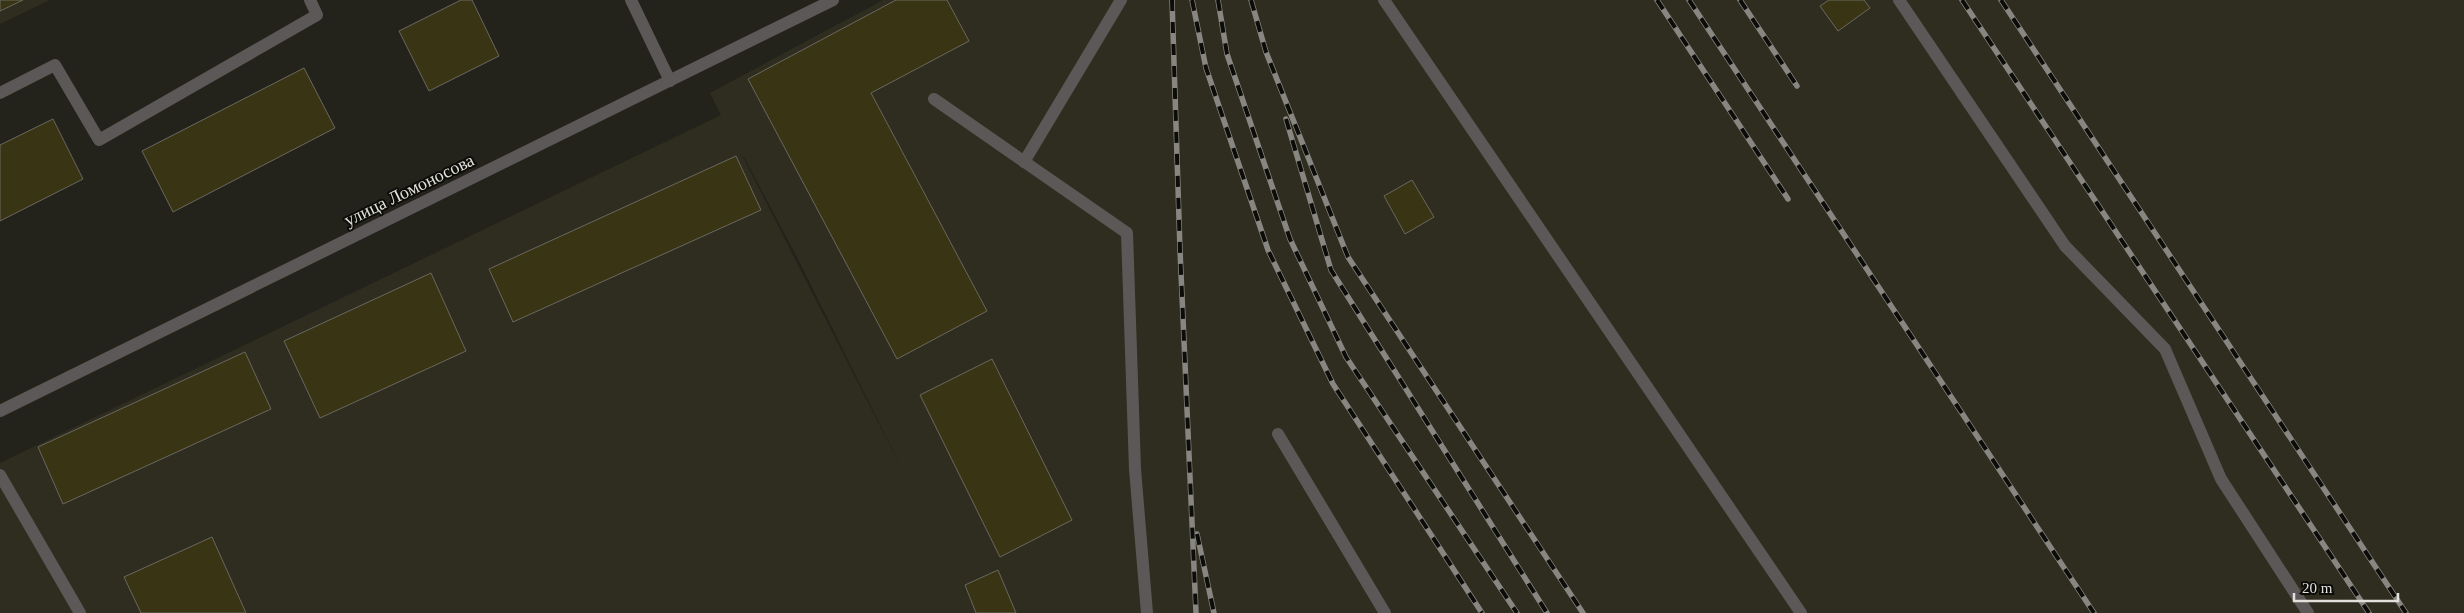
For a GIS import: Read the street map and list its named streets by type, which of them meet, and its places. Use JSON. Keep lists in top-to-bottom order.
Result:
{
  "streets": {
    "street": ["улица Ломоносова"]
  },
  "scale_bar": "20 m"
}
